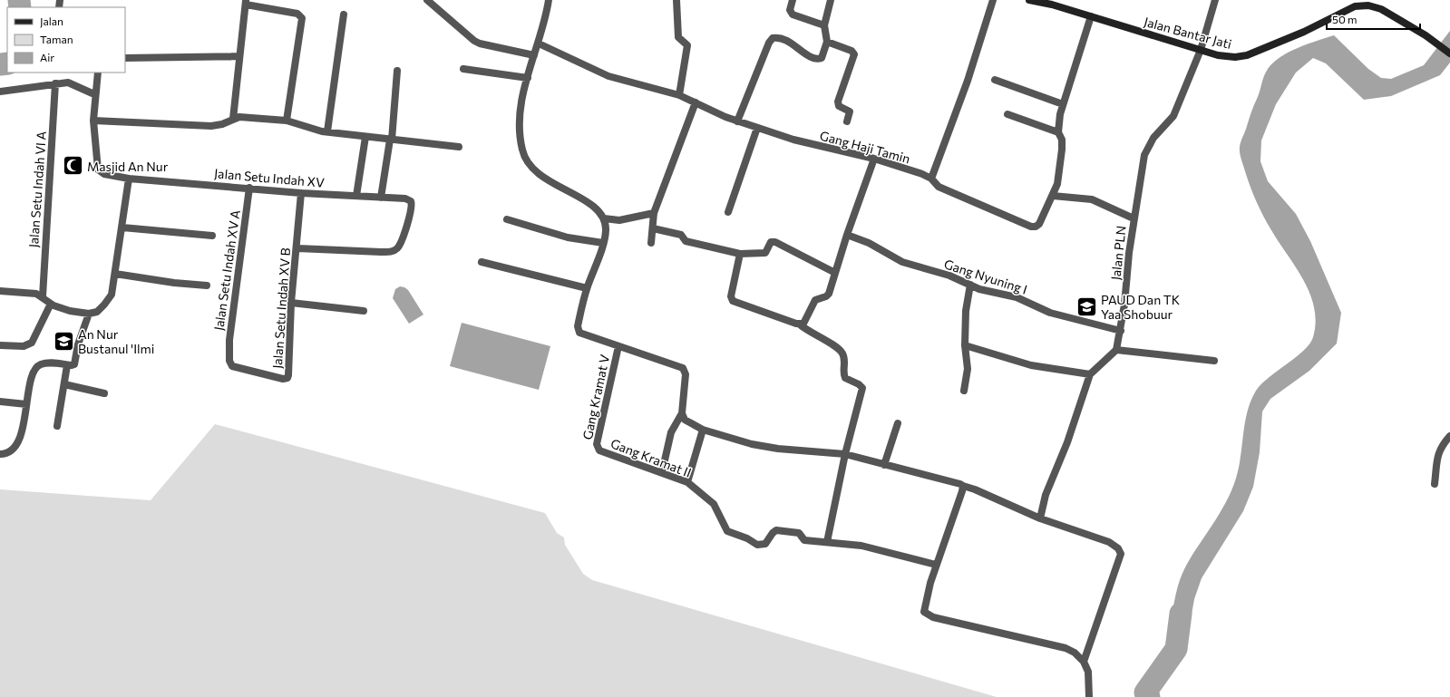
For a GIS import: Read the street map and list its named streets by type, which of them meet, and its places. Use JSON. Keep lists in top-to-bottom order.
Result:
{
  "streets": {
    "street": [
      "Jalan Bantar Jati",
      "Gang Haji Tamin",
      "Jalan Setu Indah XV",
      "Jalan Setu Indah VI A",
      "Jalan PLN",
      "Jalan Setu Indah XV A",
      "Gang Nyuning I",
      "Jalan Setu Indah XV B",
      "Gang Kramat V",
      "Gang Kramat II"
    ]
  },
  "crossings": [
    ["Jalan Bantar Jati", "Gang Haji Tamin"],
    ["Jalan Bantar Jati", "Jalan PLN"],
    ["Jalan Setu Indah XV", "Jalan Setu Indah XV A"],
    ["Jalan Setu Indah XV", "Jalan Setu Indah XV B"],
    ["Jalan PLN", "Gang Nyuning I"],
    ["Jalan Setu Indah XV A", "Jalan Setu Indah XV B"],
    ["Gang Kramat V", "Gang Kramat II"]
  ],
  "places": {
    "mosque": ["Masjid An Nur"],
    "school or university": ["PAUD Dan TK Yaa Shobuur", "An Nur Bustanul 'Ilmi"]
  },
  "legend": ["Jalan", "Taman", "Air"],
  "scale_bar": "50 m"
}
